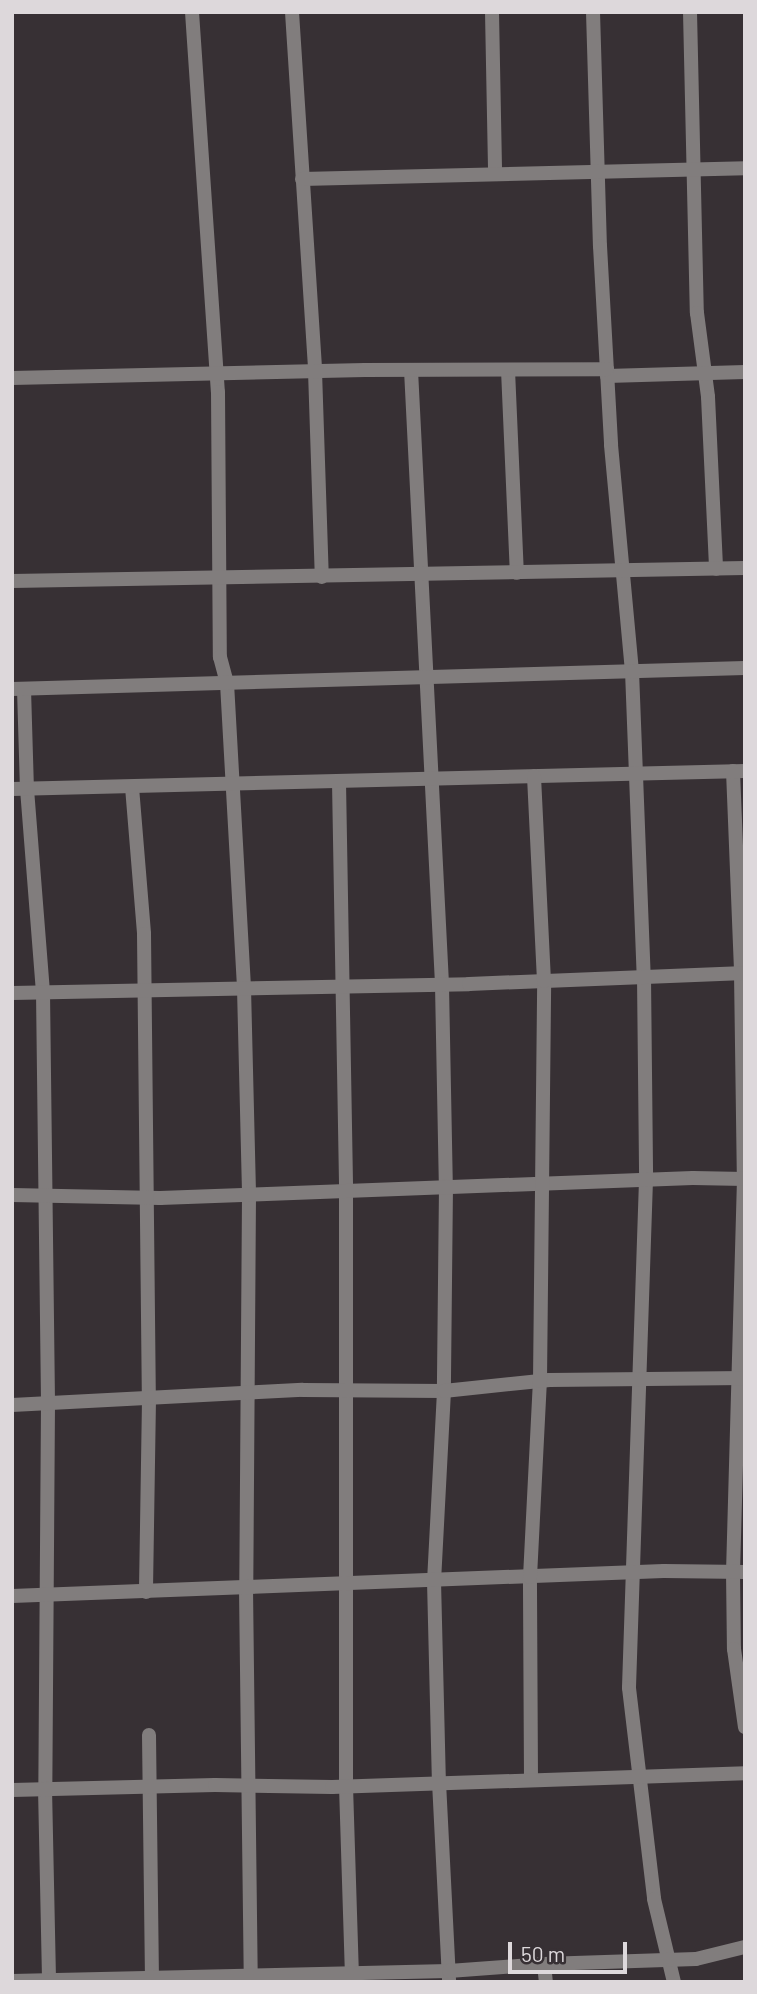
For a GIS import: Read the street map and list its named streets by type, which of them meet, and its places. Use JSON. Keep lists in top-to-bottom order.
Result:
{
  "scale_bar": "50 m"
}
